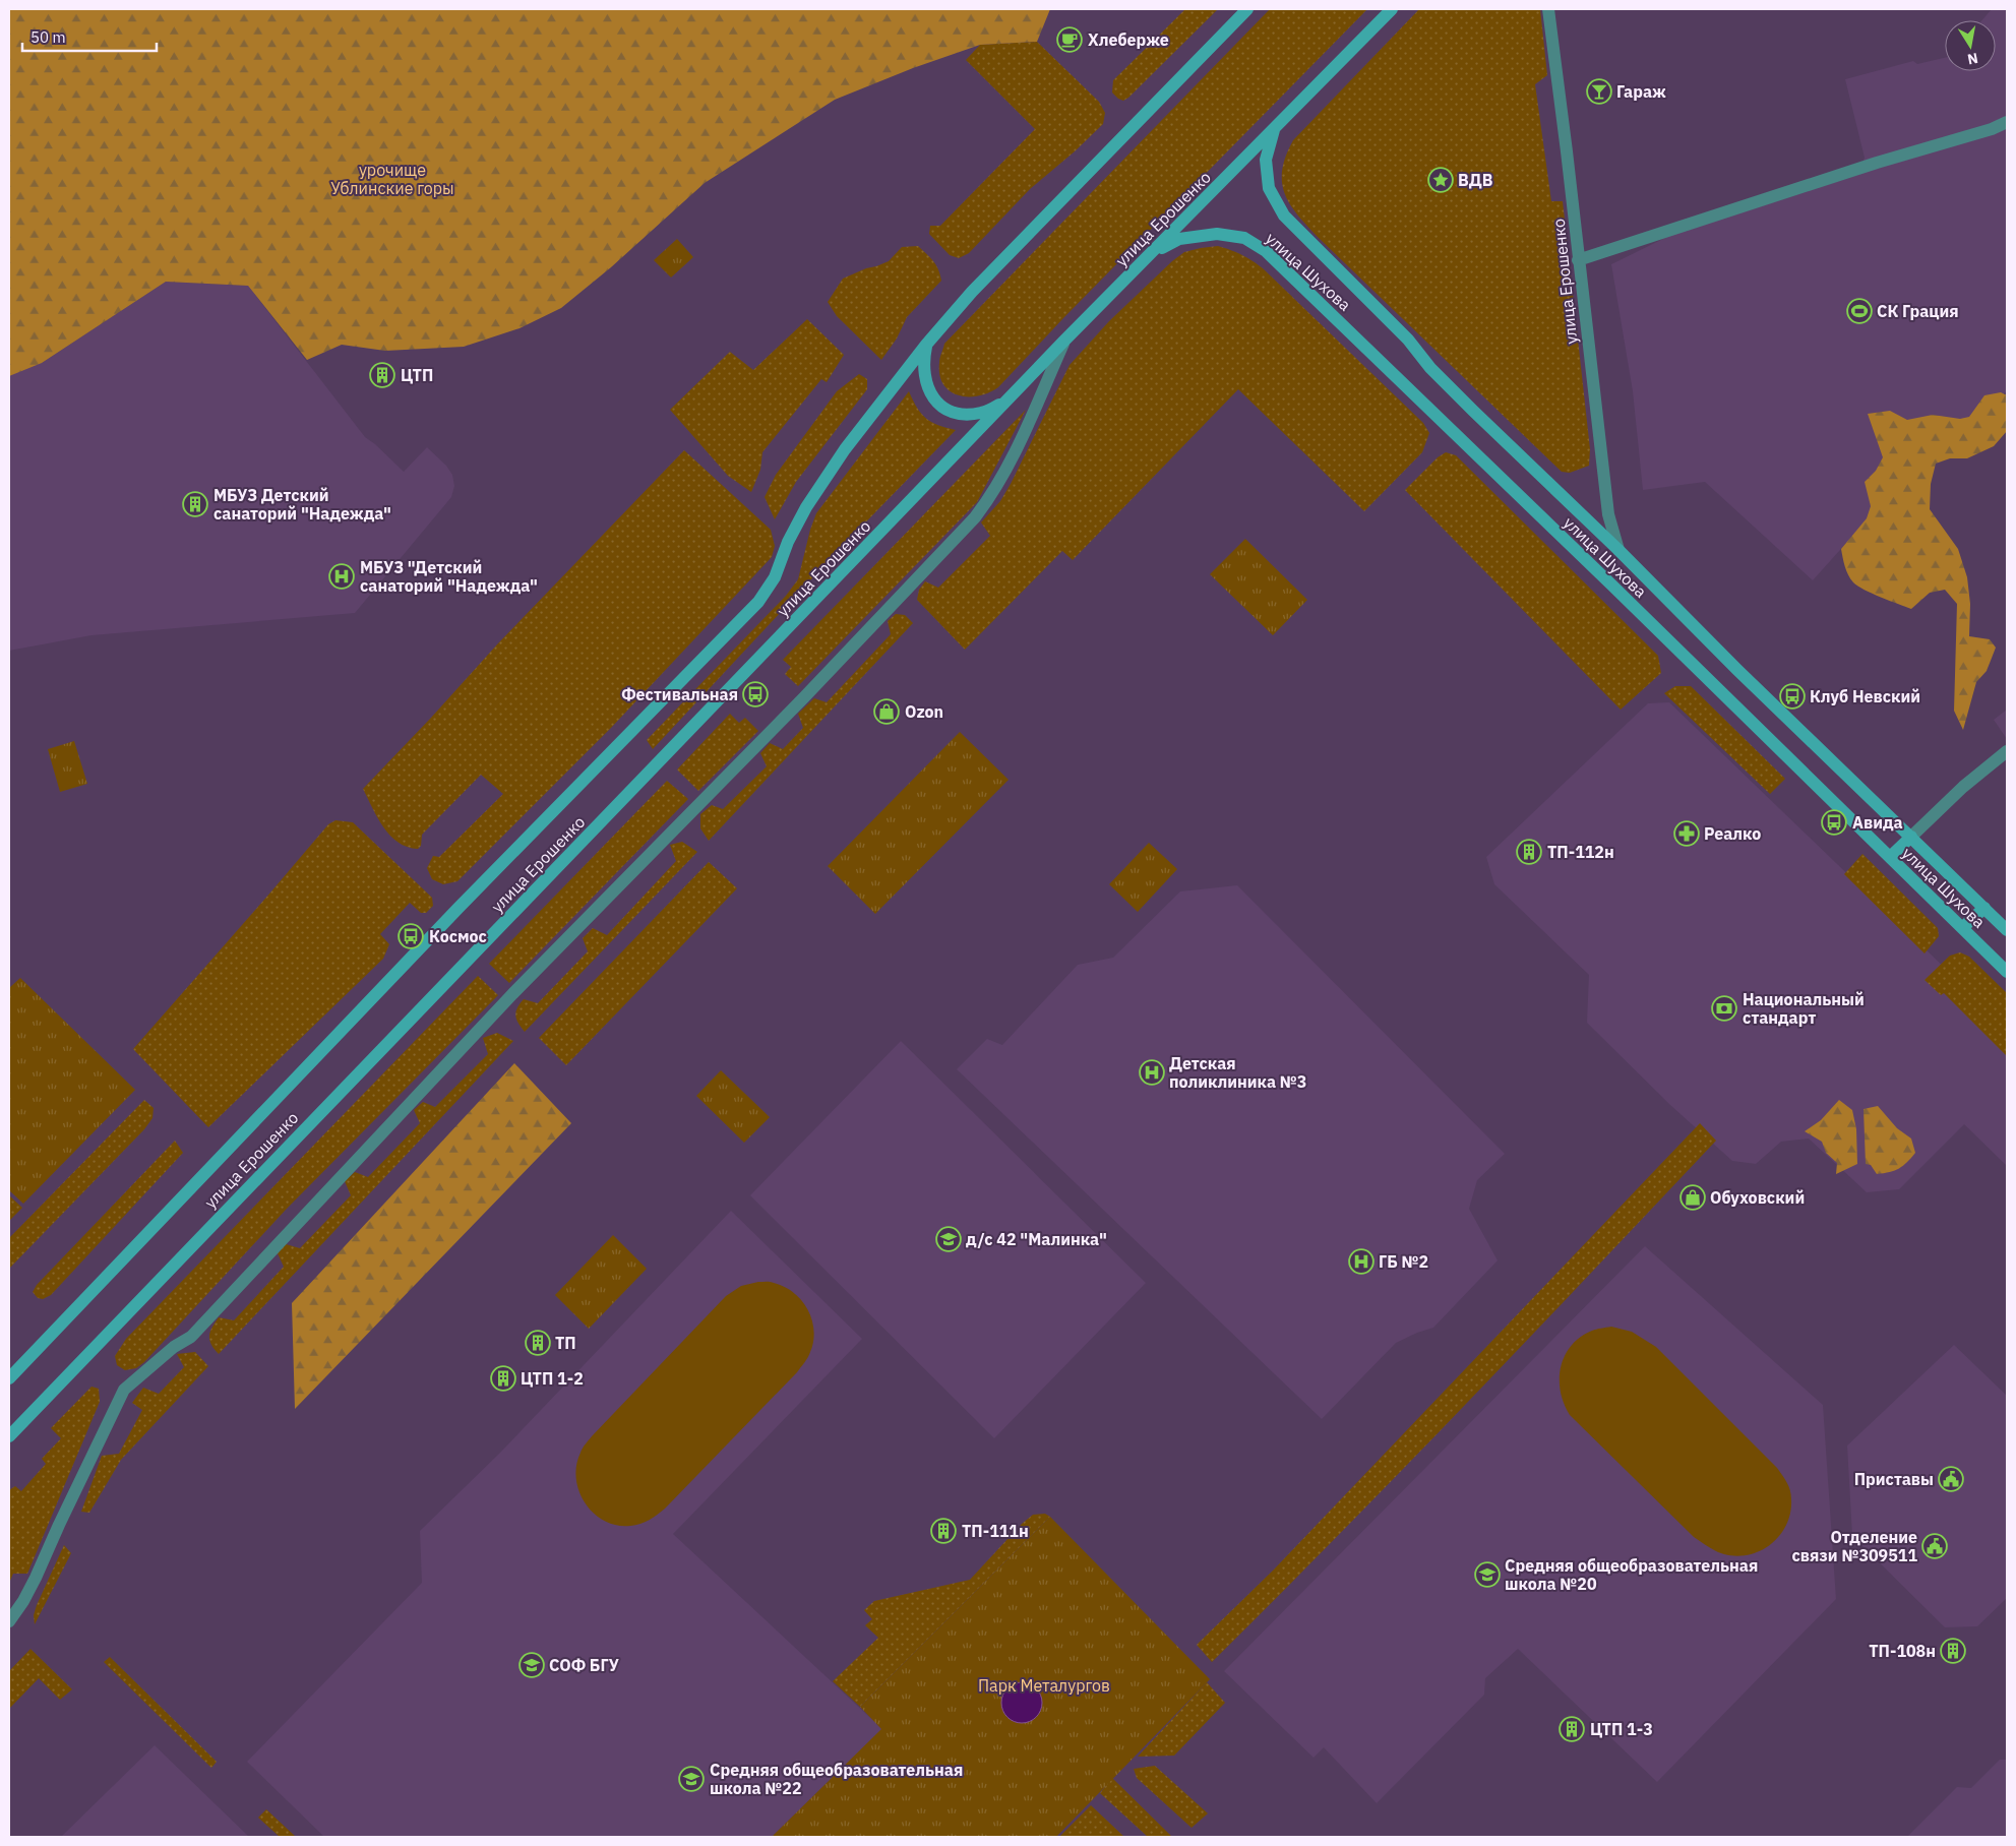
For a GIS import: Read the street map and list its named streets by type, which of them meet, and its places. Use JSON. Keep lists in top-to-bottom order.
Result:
{
  "streets": {
    "main road": ["улица Ерошенко", "улица Шухова"]
  },
  "crossings": [
    ["улица Ерошенко", "улица Шухова"]
  ],
  "parks": ["урочище Ублинские горы", "Парк Металургов"],
  "places": {
    "cafe": ["Хлеберже"],
    "bar": ["Гараж"],
    "place": ["ВДВ"],
    "sports": ["СК Грация"],
    "building": [
      "ЦТП",
      "МБУЗ Детский санаторий \"Надежда\"",
      "ТП-112н",
      "ТП",
      "ЦТП 1-2",
      "ТП-111н",
      "ТП-108н",
      "ЦТП 1-3"
    ],
    "hospital": ["МБУЗ \"Детский санаторий \"Надежда\"", "Детская поликлиника №3", "ГБ №2"],
    "bus stop": [
      "Фестивальная",
      "Клуб Невский",
      "Авида",
      "Космос"
    ],
    "shop": ["Ozon", "Обуховский"],
    "pharmacy": ["Реалко"],
    "bank": ["Национальный стандарт"],
    "school or university": [
      "д/с 42 \"Малинка\"",
      "Средняя общеобразовательная школа №20",
      "СОФ БГУ",
      "Средняя общеобразовательная школа №22"
    ],
    "public building": ["Приставы", "Отделение связи №309511"]
  },
  "scale_bar": "50 m",
  "north": "bottom"
}
